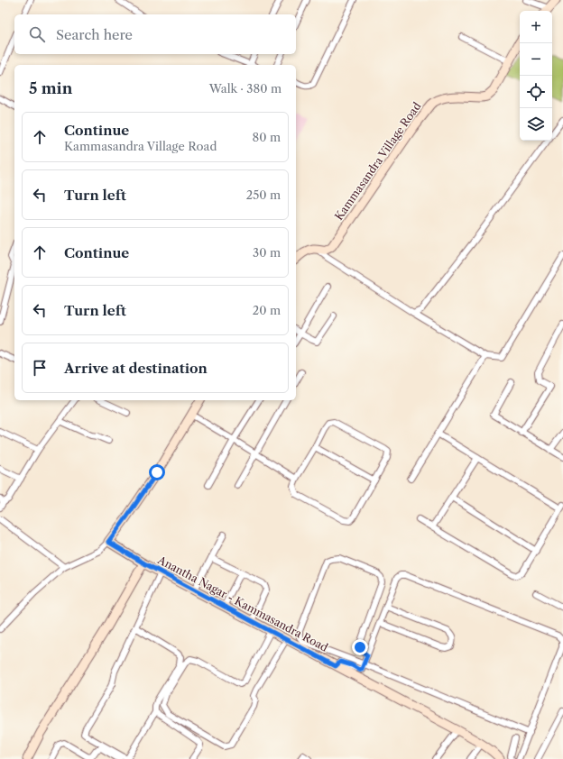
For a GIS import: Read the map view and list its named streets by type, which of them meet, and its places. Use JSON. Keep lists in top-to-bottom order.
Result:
{
  "streets": {
    "street": ["Kammasandra Village Road", "Anantha Nagar - Kammasandra Road"]
  },
  "page": {
    "map_buttons": ["+", "−"],
    "search": "Search here",
    "heading": ["5 min", "Walk · 380 m"],
    "list": [
      ["Continue", "Kammasandra Village Road", "80 m"],
      ["Turn left", "250 m"],
      ["Continue", "30 m"],
      ["Turn left", "20 m"],
      "Arrive at destination"
    ]
  }
}
